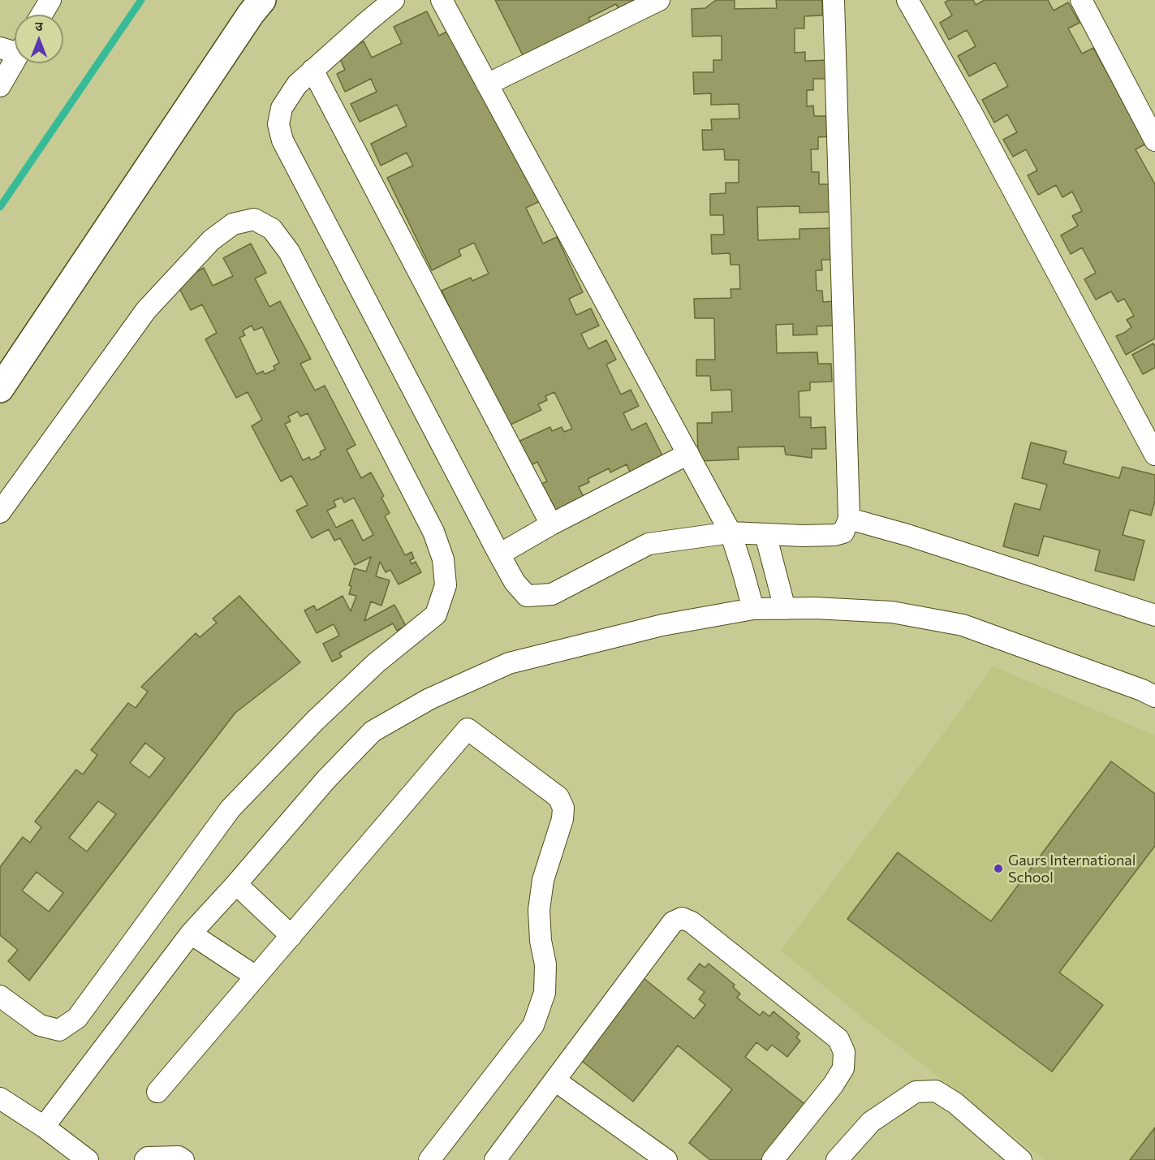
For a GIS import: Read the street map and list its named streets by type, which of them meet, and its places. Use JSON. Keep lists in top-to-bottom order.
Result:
{
  "places": ["Gaurs International School"],
  "north": "top"
}
